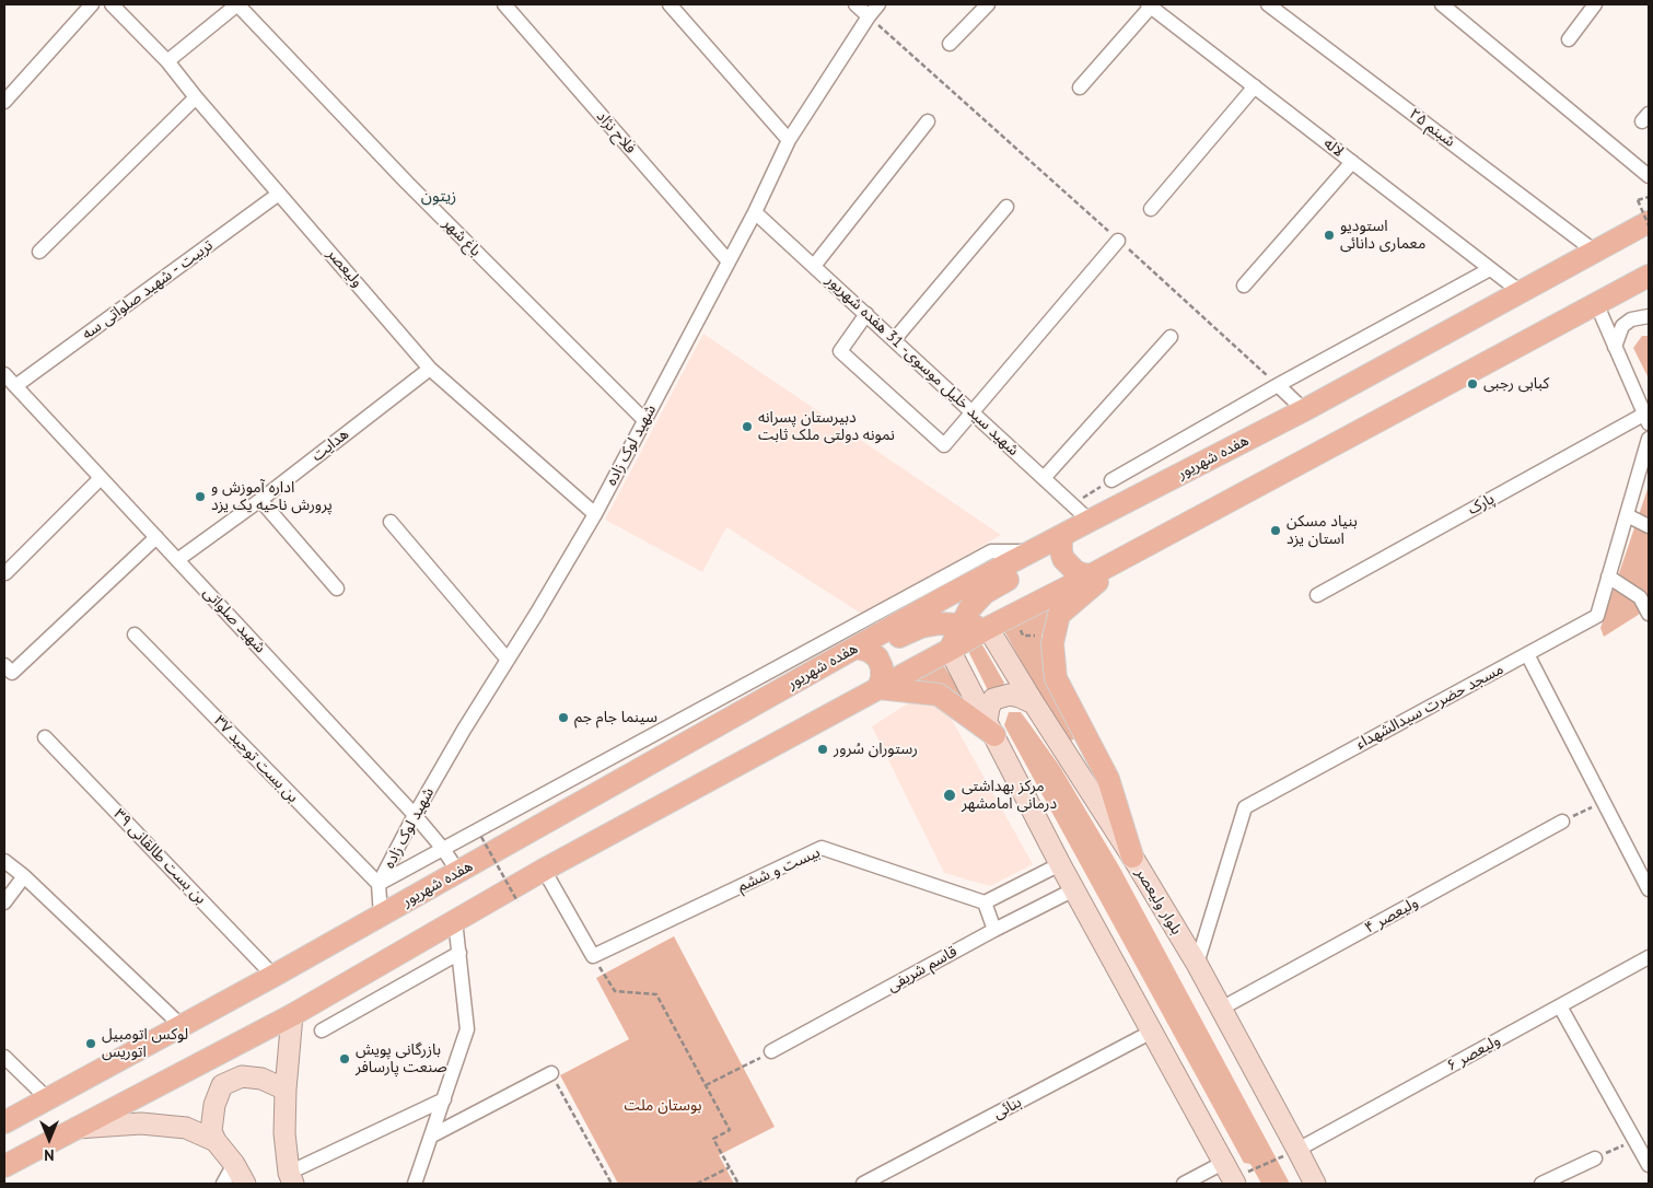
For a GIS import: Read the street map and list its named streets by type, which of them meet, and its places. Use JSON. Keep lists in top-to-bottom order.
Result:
{
  "streets": {
    "main road": ["هفده شهریور", "بلوار ولیعصر"],
    "street": [
      "شبنم ۲۵",
      "فلاح نژاد",
      "لاله",
      "باغ شهر",
      "ولیعصر",
      "تربیت - شهید صلواتی سه",
      "شهید سید خلیل موسوی- 31 هفده شهریور",
      "هدایت",
      "شهید لوک زاده",
      "پارک",
      "شهید صلواتی",
      "مسجد حضرت سیدالشهداء",
      "بن بست توحید ۳۷",
      "بن‌ بست طالقانی ۳۹",
      "بیست و ششم",
      "ولیعصر ۴",
      "قاسم شریفی",
      "ولیعصر ۶",
      "بنائی"
    ]
  },
  "crossings": [
    ["شبنم ۲۵", "هفده شهریور"],
    ["فلاح نژاد", "شهید لوک زاده"],
    ["لاله", "هفده شهریور"],
    ["باغ شهر", "شهید لوک زاده"],
    ["ولیعصر", "تربیت - شهید صلواتی سه"],
    ["ولیعصر", "هدایت"],
    ["ولیعصر", "شهید لوک زاده"],
    ["تربیت - شهید صلواتی سه", "شهید صلواتی"],
    ["شهید سید خلیل موسوی- 31 هفده شهریور", "شهید لوک زاده"],
    ["شهید سید خلیل موسوی- 31 هفده شهریور", "هفده شهریور"],
    ["هدایت", "شهید صلواتی"],
    ["شهید لوک زاده", "شهید صلواتی"],
    ["شهید لوک زاده", "بن بست توحید ۳۷"],
    ["هفده شهریور", "شهید صلواتی"],
    ["هفده شهریور", "بن‌ بست طالقانی ۳۹"],
    ["مسجد حضرت سیدالشهداء", "بلوار ولیعصر"],
    ["بلوار ولیعصر", "ولیعصر ۴"],
    ["بلوار ولیعصر", "ولیعصر ۶"]
  ],
  "districts": ["زیتون"],
  "parks": ["بوستان ملت"],
  "places": [
    "استودیو معماری دانائی",
    "کبابی رجبی",
    "دبیرستان پسرانه نمونه دولتی ملک ثابت",
    "اداره آموزش و پرورش ناحیه یک یزد",
    "بنیاد مسکن استان یزد",
    "سینما جام جم",
    "رستوران سُرور",
    "مرکز بهداشتی درمانی امامشهر",
    "لوکس اتومبیل اتوریس",
    "بازرگانی پویش صنعت پارسافر"
  ],
  "north": "bottom"
}
